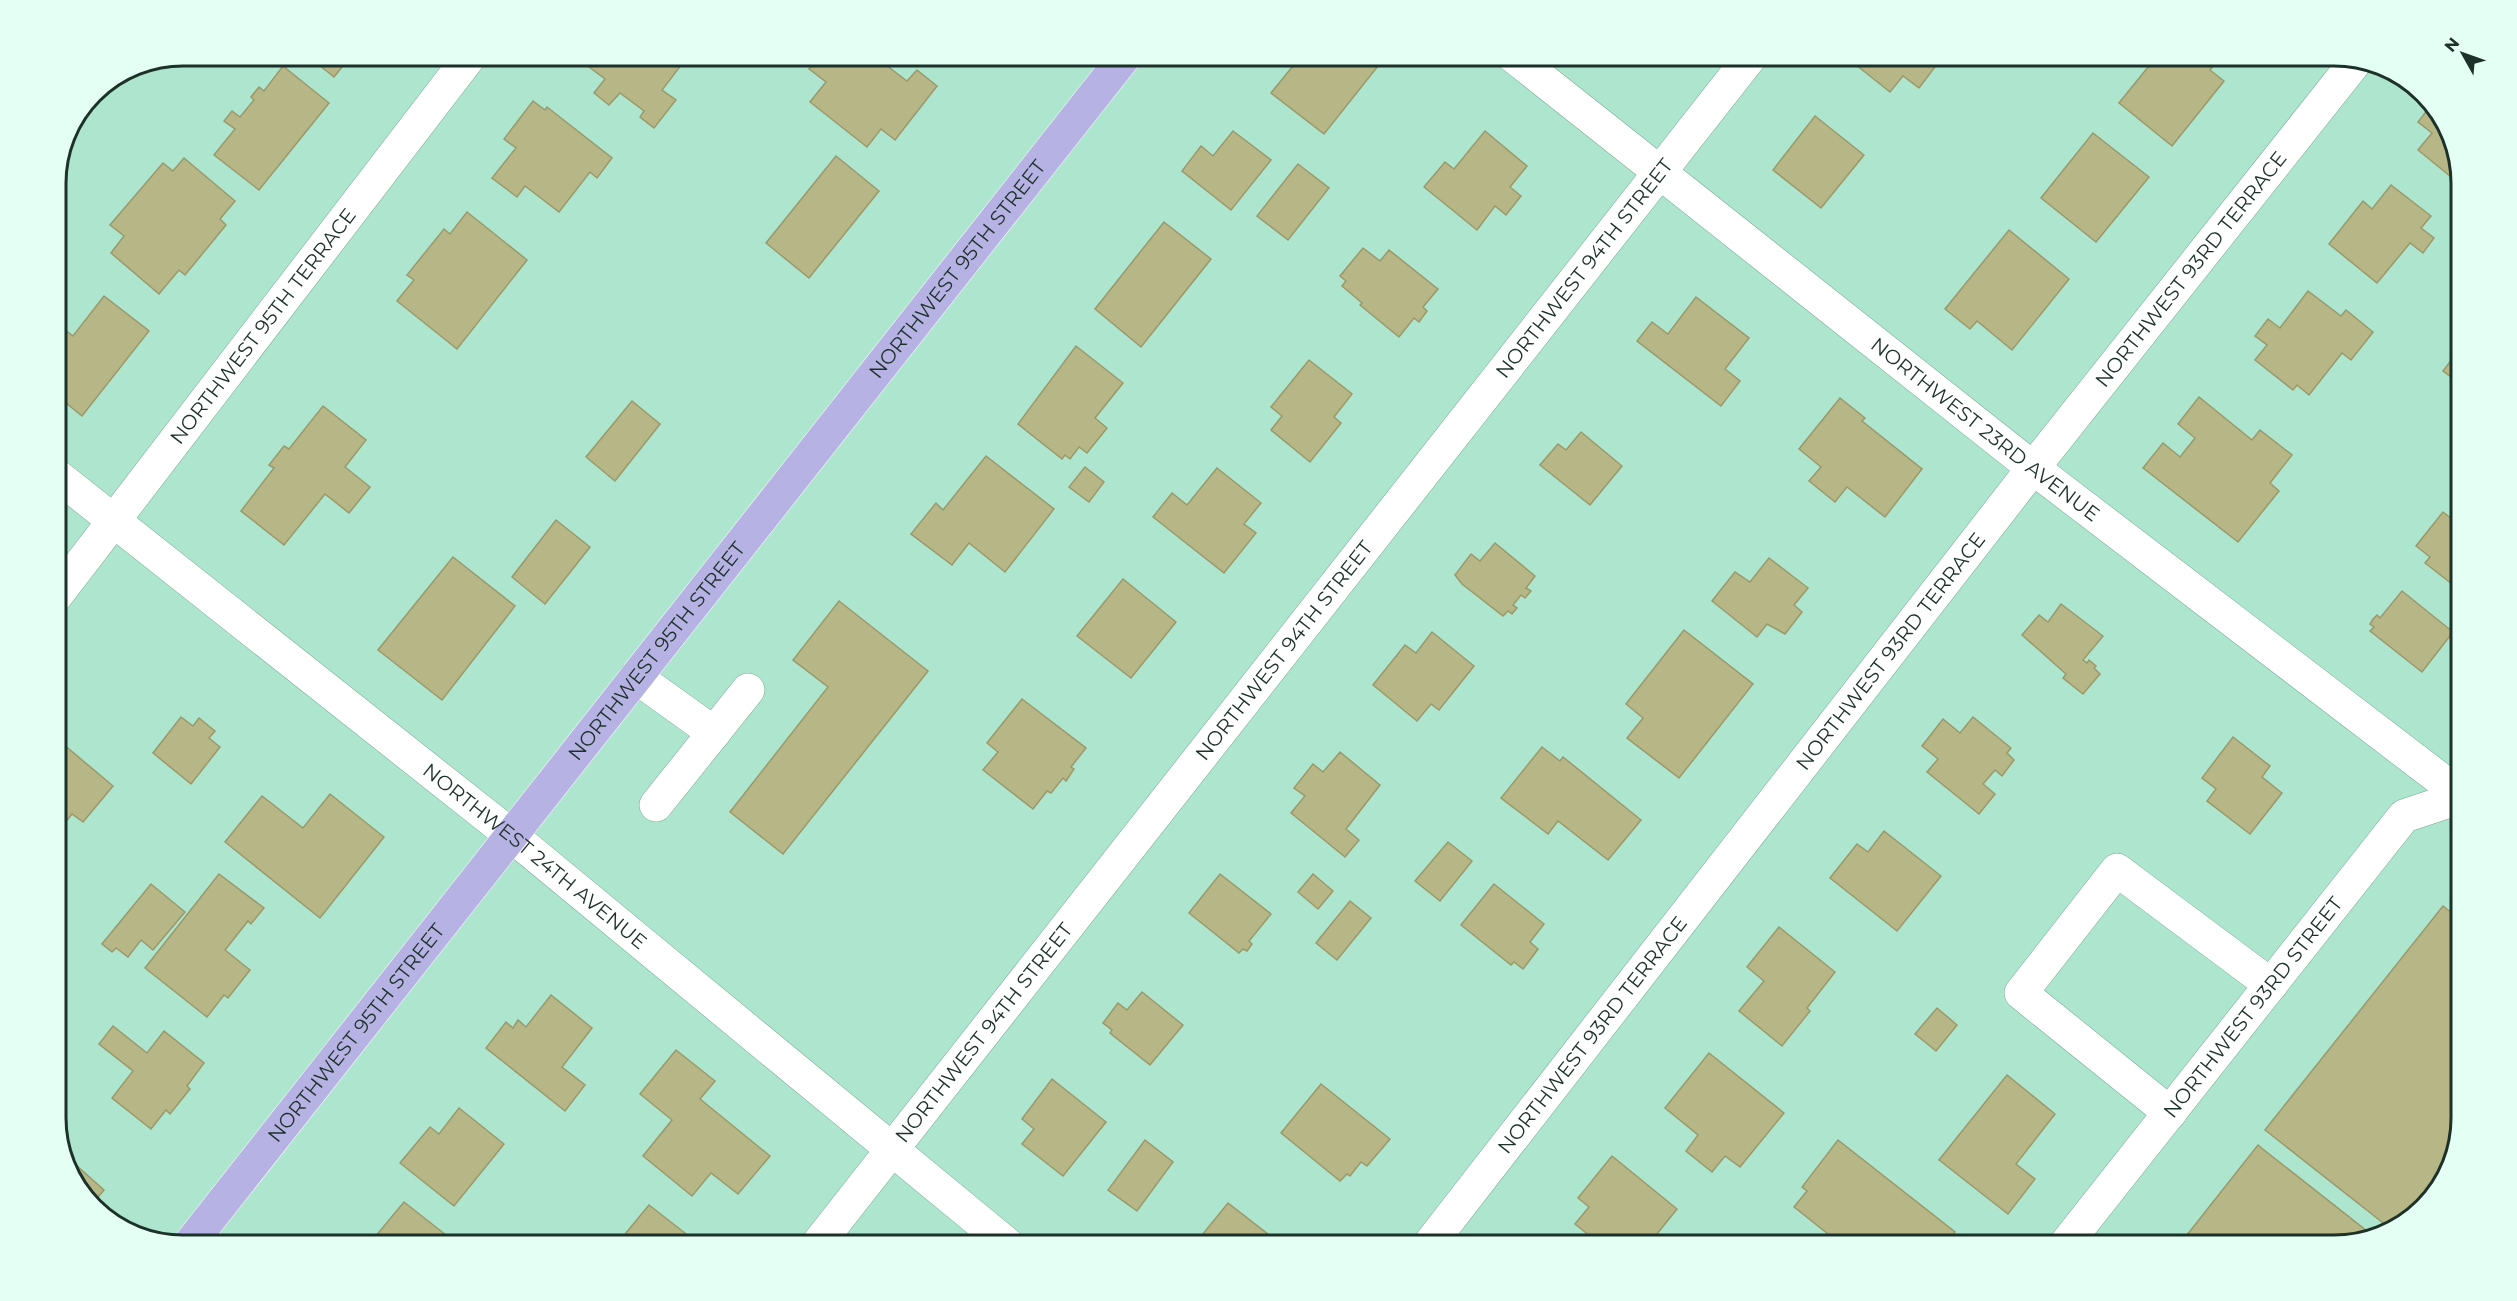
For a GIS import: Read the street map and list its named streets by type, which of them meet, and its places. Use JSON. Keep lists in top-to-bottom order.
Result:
{
  "streets": {
    "main road": ["NORTHWEST 95TH STREET"],
    "street": [
      "NORTHWEST 94TH STREET",
      "NORTHWEST 93RD TERRACE",
      "NORTHWEST 95TH TERRACE",
      "NORTHWEST 23RD AVENUE",
      "NORTHWEST 24TH AVENUE",
      "NORTHWEST 93RD STREET"
    ]
  },
  "crossings": [
    ["NORTHWEST 94TH STREET", "NORTHWEST 23RD AVENUE"],
    ["NORTHWEST 94TH STREET", "NORTHWEST 24TH AVENUE"],
    ["NORTHWEST 95TH STREET", "NORTHWEST 24TH AVENUE"],
    ["NORTHWEST 93RD TERRACE", "NORTHWEST 23RD AVENUE"],
    ["NORTHWEST 95TH TERRACE", "NORTHWEST 24TH AVENUE"]
  ],
  "north": "top left"
}
